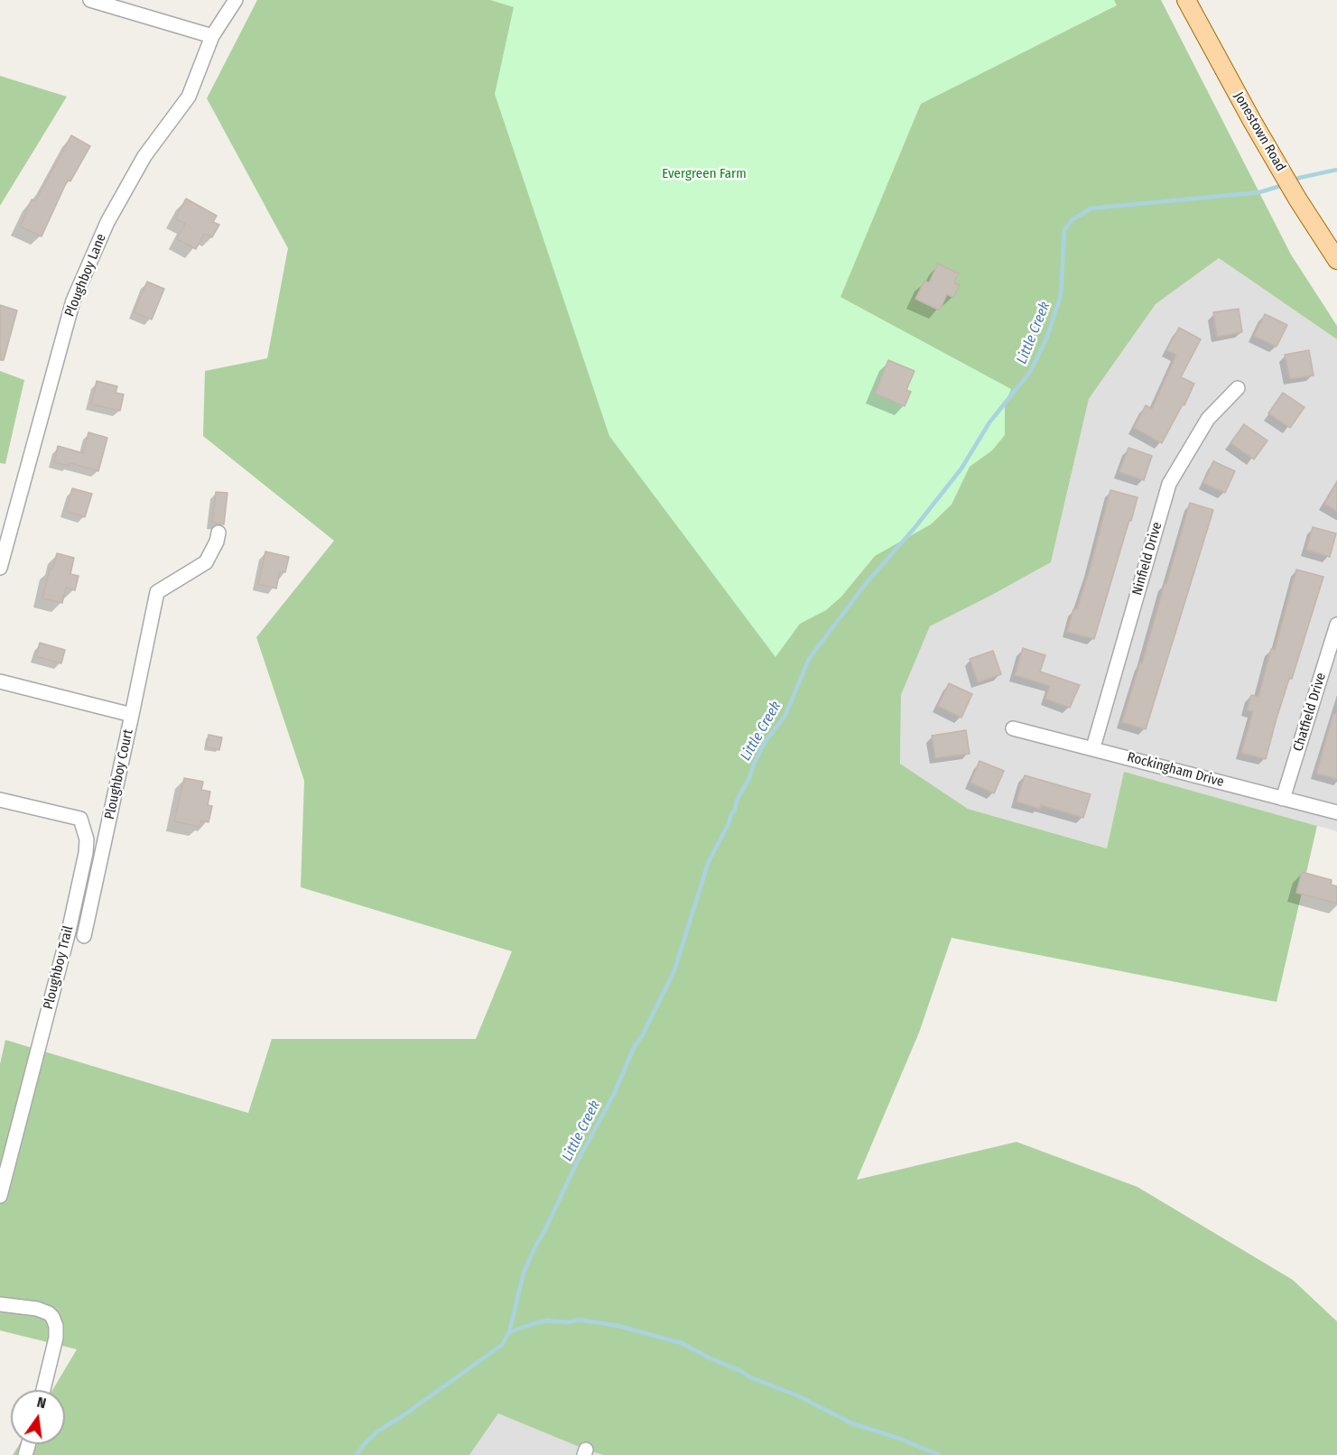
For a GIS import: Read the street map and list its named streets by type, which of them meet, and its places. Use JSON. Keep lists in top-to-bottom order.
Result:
{
  "streets": {
    "main road": ["Jonestown Road"],
    "street": [
      "Ploughboy Lane",
      "Ninfield Drive",
      "Chatfield Drive",
      "Rockingham Drive",
      "Ploughboy Court",
      "Ploughboy Trail"
    ]
  },
  "crossings": [
    ["Ninfield Drive", "Rockingham Drive"],
    ["Chatfield Drive", "Rockingham Drive"]
  ],
  "water": ["Little Creek"],
  "parks": ["Evergreen Farm"],
  "north": "top"
}
